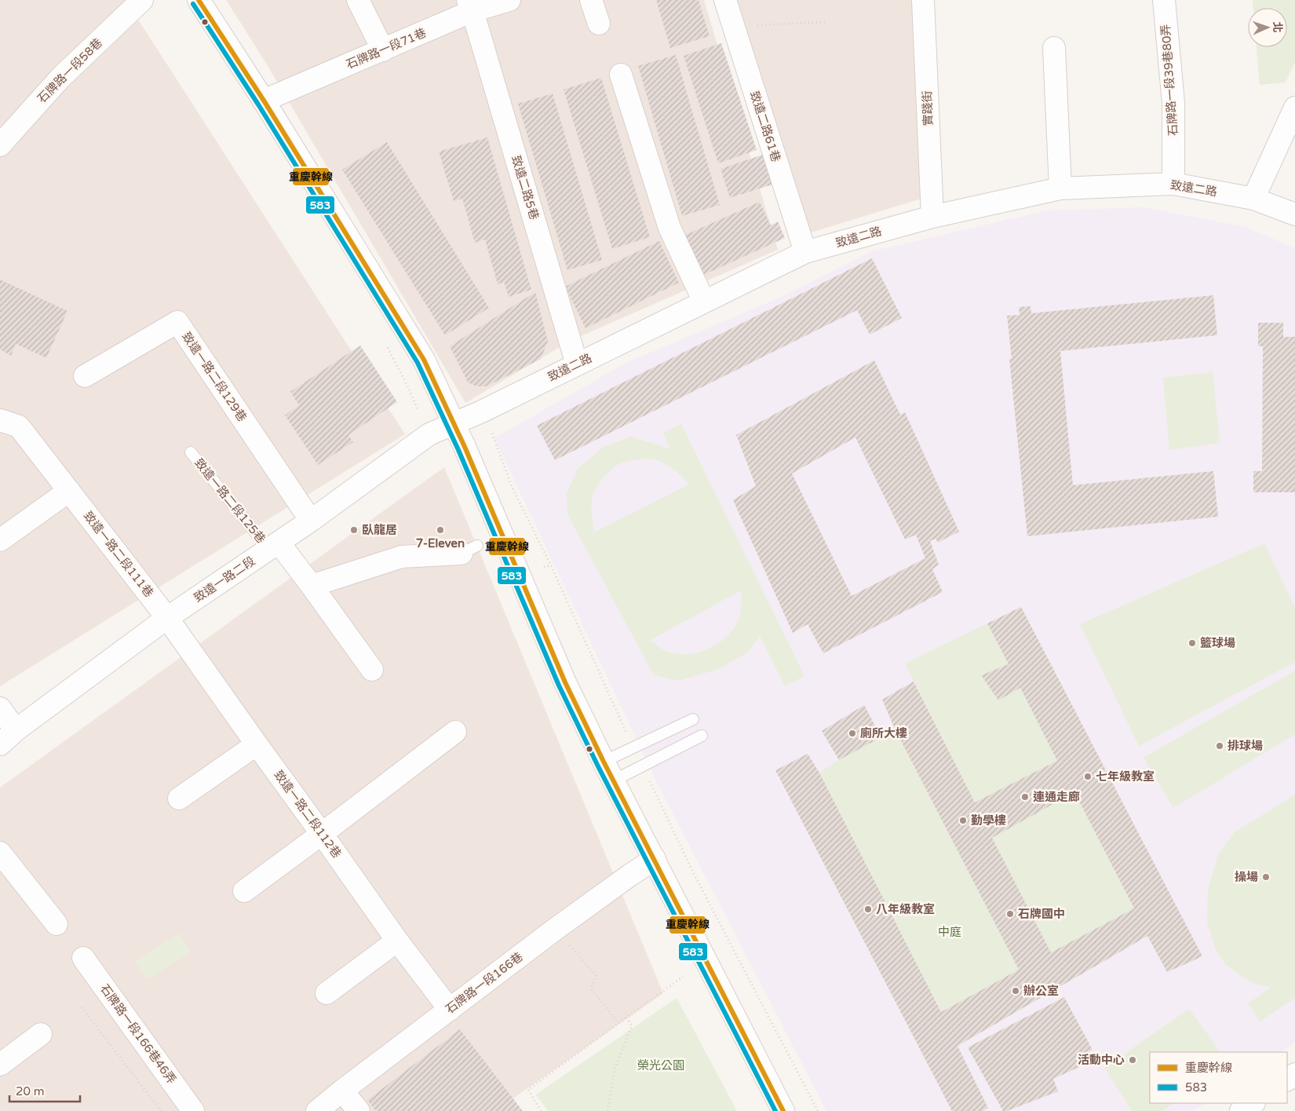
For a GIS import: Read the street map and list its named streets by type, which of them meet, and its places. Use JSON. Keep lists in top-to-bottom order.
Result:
{
  "streets": {
    "street": [
      "石牌路一段71巷",
      "石牌路一段58巷",
      "石牌路一段39巷80弄",
      "實踐街",
      "致遠二路61巷",
      "致遠二路5巷",
      "致遠二路",
      "致遠一路二段129巷",
      "致遠一路二段111巷",
      "致遠一路二段",
      "致遠一路二段112巷",
      "石牌路一段166巷",
      "石牌路一段166巷46弄"
    ],
    "lane": ["致遠一路二段125巷"]
  },
  "crossings": [
    ["石牌路一段71巷", "致遠二路5巷"],
    ["石牌路一段39巷80弄", "致遠二路"],
    ["實踐街", "致遠二路"],
    ["致遠二路61巷", "致遠二路"],
    ["致遠二路5巷", "致遠二路"],
    ["致遠二路", "致遠一路二段"],
    ["致遠一路二段129巷", "致遠一路二段"],
    ["致遠一路二段125巷", "致遠一路二段"],
    ["致遠一路二段111巷", "致遠一路二段"],
    ["致遠一路二段111巷", "致遠一路二段112巷"],
    ["致遠一路二段", "致遠一路二段112巷"],
    ["致遠一路二段112巷", "石牌路一段166巷"]
  ],
  "parks": ["中庭", "榮光公園"],
  "places": [
    "臥龍居",
    "7-Eleven",
    "籃球場",
    "廁所大樓",
    "排球場",
    "七年級教室",
    "連通走廊",
    "勤學樓",
    "操場",
    "八年級教室",
    "石牌國中",
    "辦公室",
    "活動中心"
  ],
  "lines": ["transit line 重慶幹線", "transit line 583"],
  "legend": ["重慶幹線", "583"],
  "scale_bar": "20 m",
  "north": "right"
}
